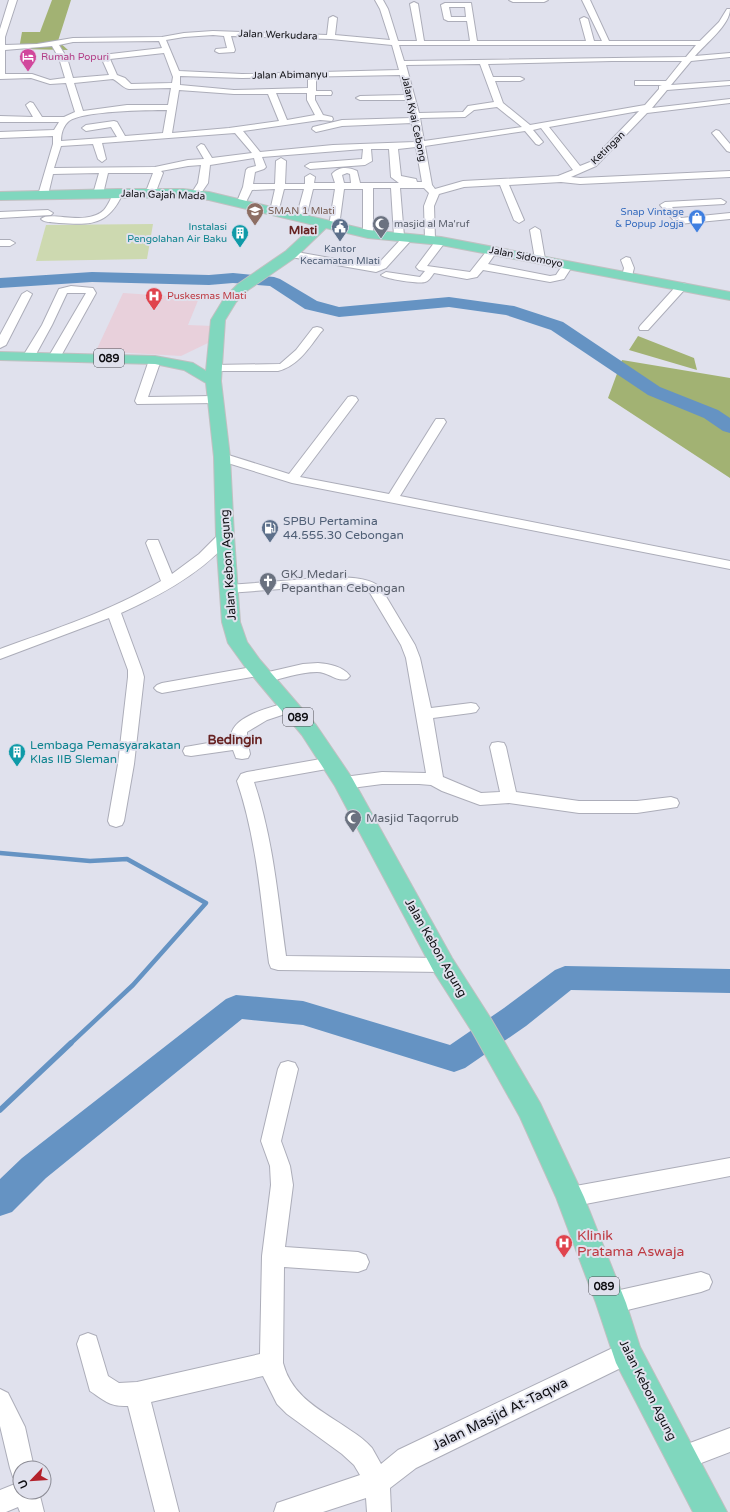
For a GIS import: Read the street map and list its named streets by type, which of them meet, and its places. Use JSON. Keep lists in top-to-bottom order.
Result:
{
  "streets": {
    "main road": [
      "Jalan Gajah Mada",
      "Jalan Sidomoyo",
      "089",
      "Jalan Kebon Agung"
    ],
    "street": [
      "Jalan Werkudara",
      "Jalan Abimanyu",
      "Jalan Kyai Cebong",
      "Ketingan",
      "Jalan Masjid At-Taqwa"
    ]
  },
  "crossings": [
    ["Jalan Werkudara", "Jalan Kyai Cebong"],
    ["Jalan Werkudara", "Ketingan"],
    ["Jalan Abimanyu", "Jalan Kyai Cebong"],
    ["Jalan Abimanyu", "Ketingan"],
    ["Jalan Gajah Mada", "Jalan Sidomoyo"],
    ["Jalan Gajah Mada", "Jalan Kebon Agung"],
    ["Jalan Sidomoyo", "Jalan Kebon Agung"],
    ["089", "Jalan Kebon Agung"],
    ["Jalan Kebon Agung", "Jalan Masjid At-Taqwa"]
  ],
  "districts": ["Mlati", "Bedingin"],
  "places": {
    "hotel": ["Rumah Popuri"],
    "school or university": ["SMAN 1 Mlati"],
    "shop": ["Snap Vintage & Popup Jogja"],
    "mosque": ["masjid al Ma'ruf", "Masjid Taqorrub"],
    "public building": ["Kantor Kecamatan Mlati"],
    "building": ["Instalasi Pengolahan Air Baku", "Lembaga Pemasyarakatan Klas IIB Sleman"],
    "hospital": ["Puskesmas Mlati", "Klinik Pratama Aswaja"],
    "fuel station": ["SPBU Pertamina 44.555.30 Cebongan"],
    "church": ["GKJ Medari Pepanthan Cebongan"]
  },
  "north": "bottom left"
}
